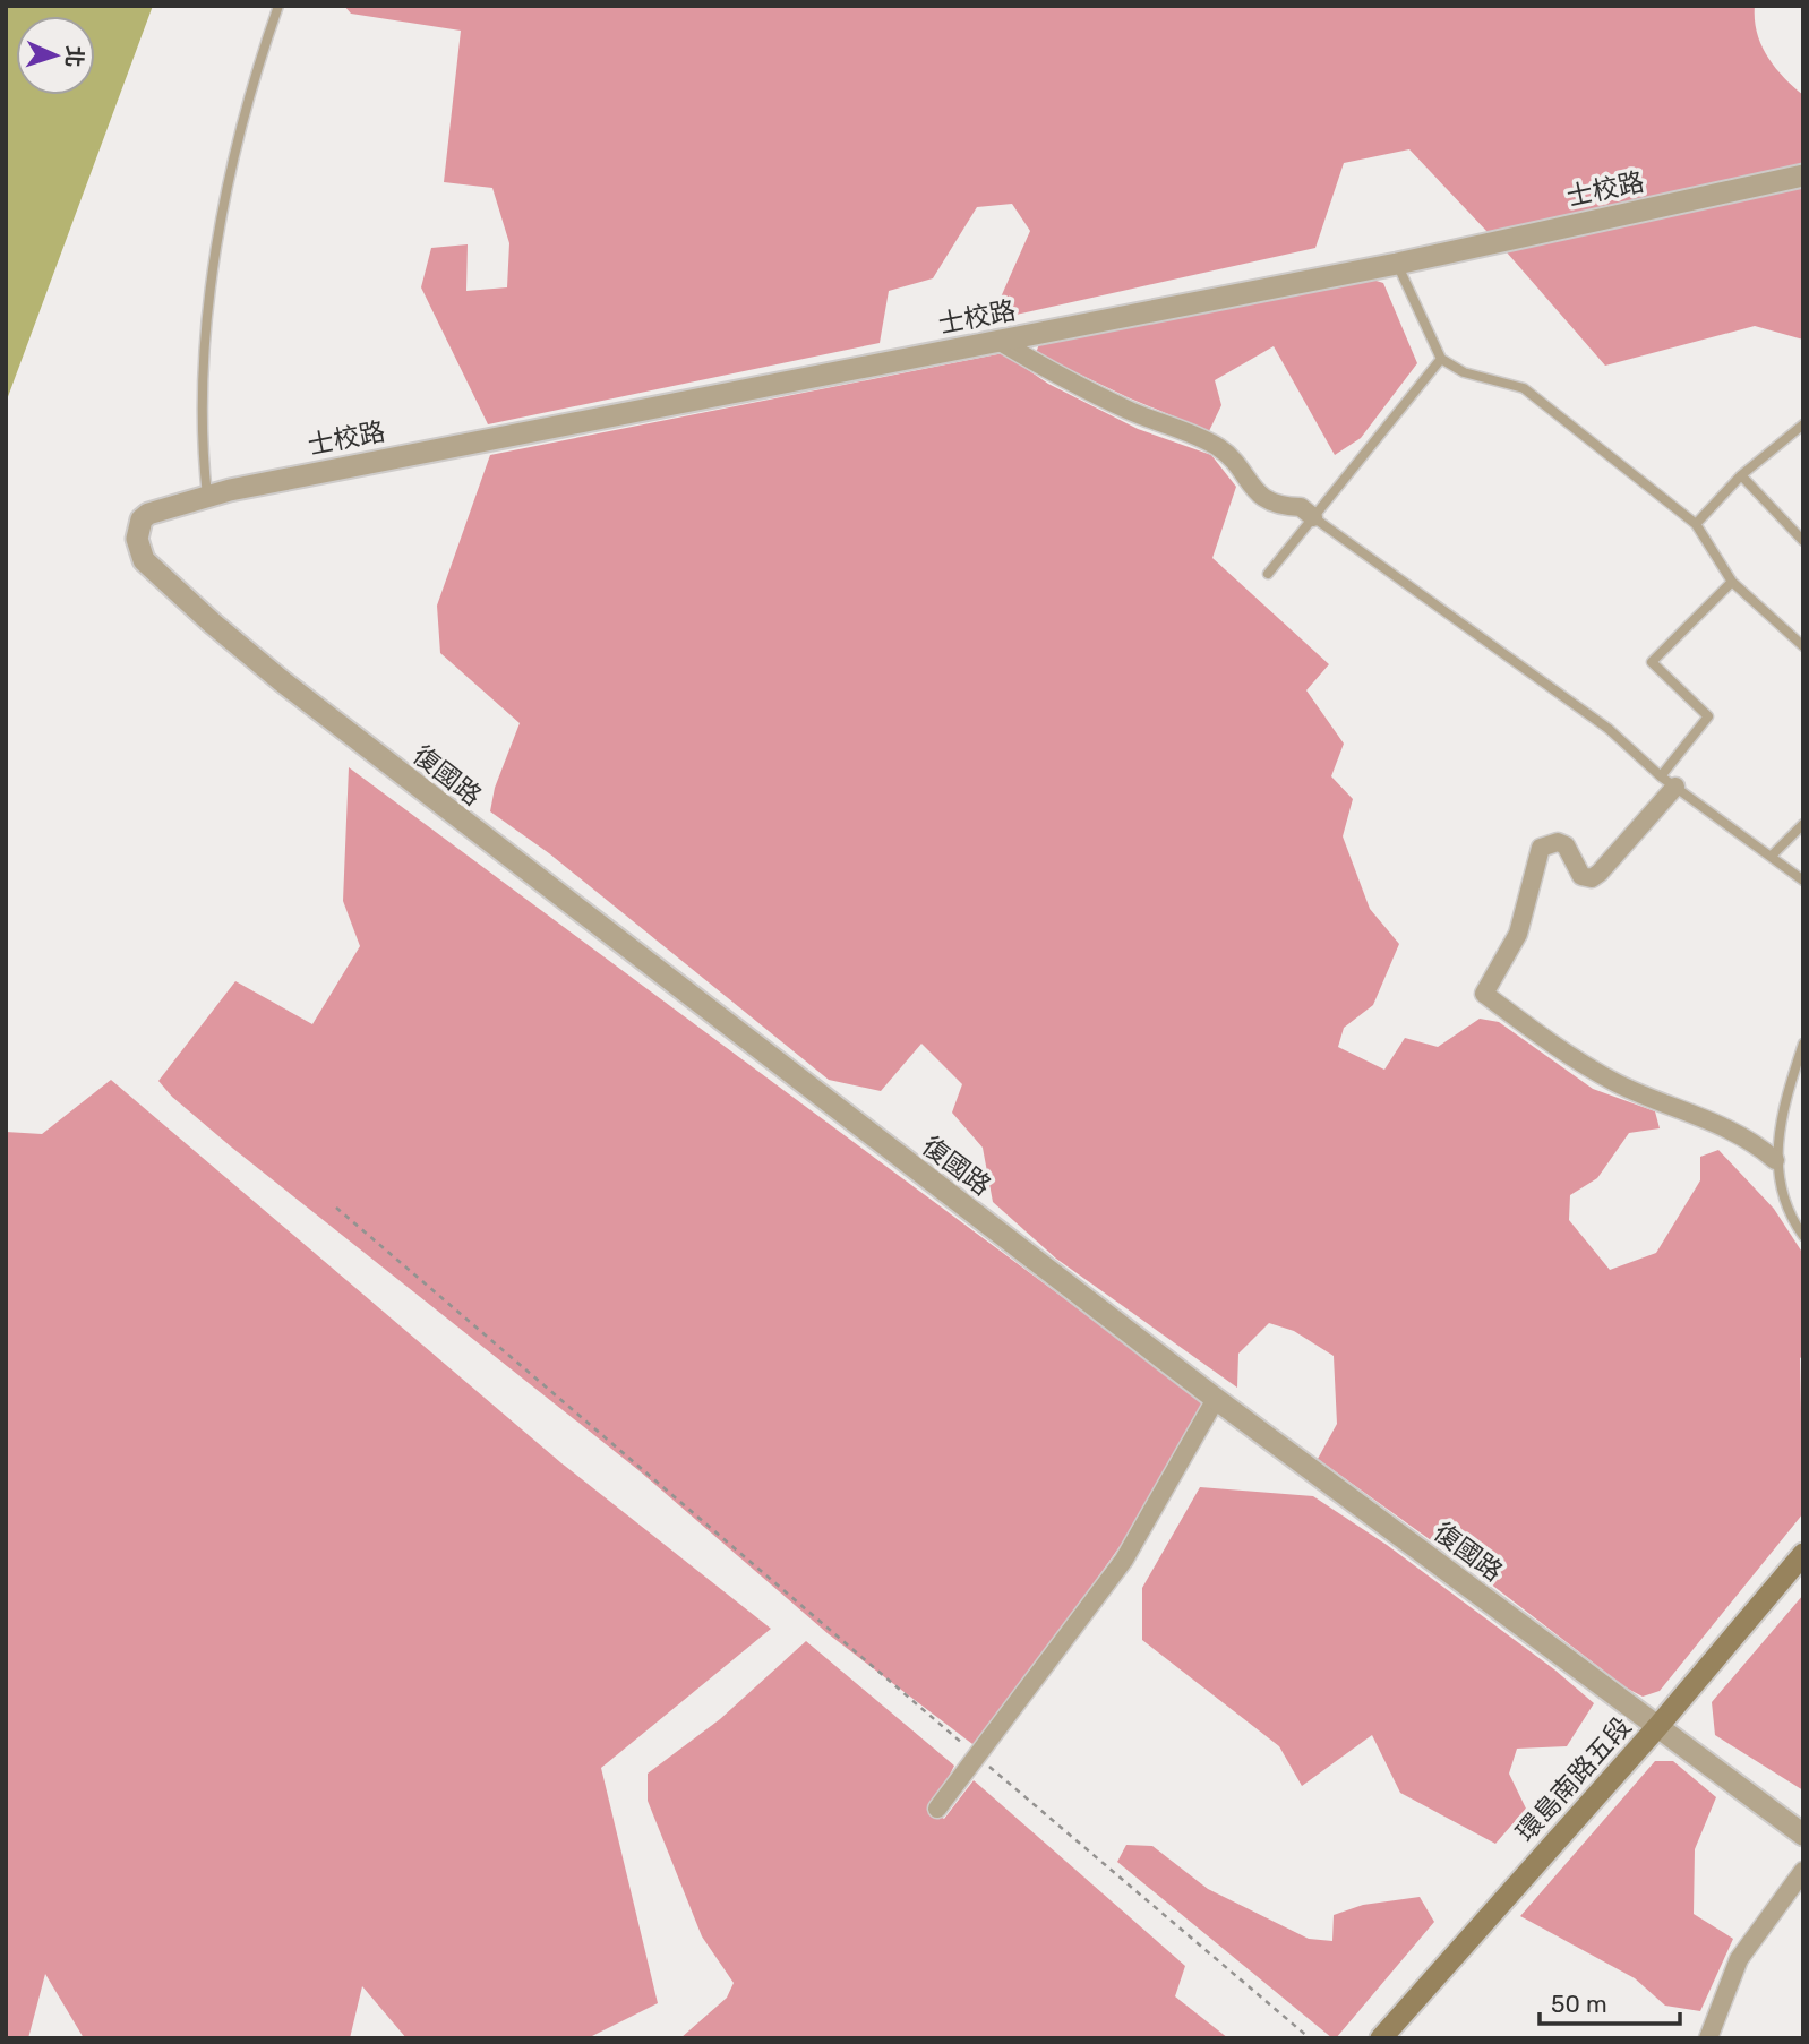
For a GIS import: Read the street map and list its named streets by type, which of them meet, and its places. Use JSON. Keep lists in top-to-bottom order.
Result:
{
  "streets": {
    "main road": ["環島南路五段"],
    "street": ["士校路", "復國路"]
  },
  "crossings": [
    ["士校路", "復國路"],
    ["復國路", "環島南路五段"]
  ],
  "scale_bar": "50 m",
  "north": "right"
}
